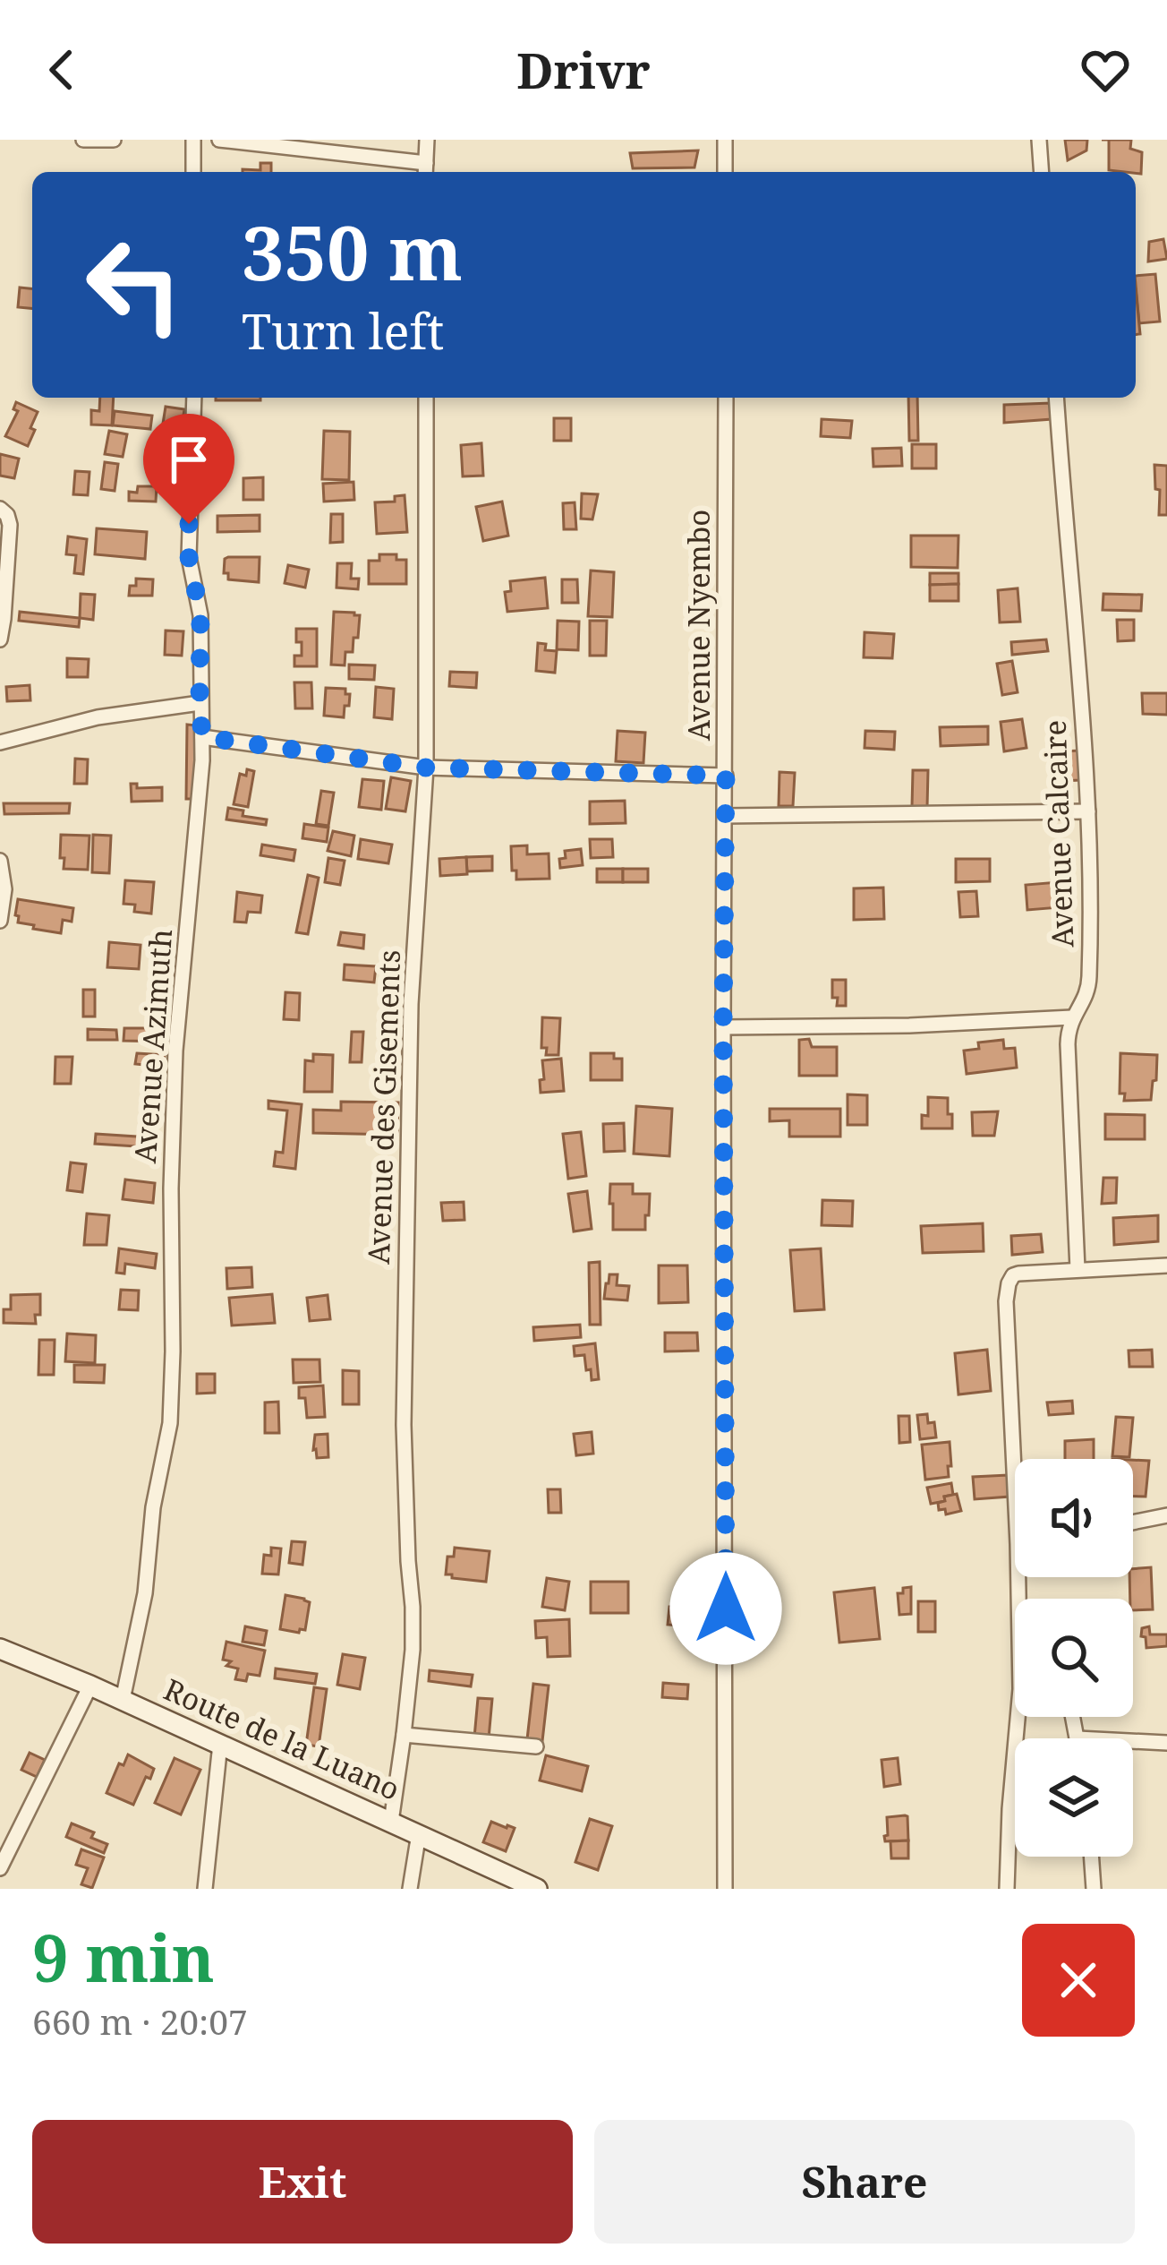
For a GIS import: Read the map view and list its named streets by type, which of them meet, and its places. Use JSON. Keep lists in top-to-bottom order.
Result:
{
  "streets": {
    "street": [
      "Avenue Nyembo",
      "Avenue Calcaire",
      "Avenue Azimuth",
      "Avenue des Gisements",
      "Route de la Luano"
    ]
  },
  "crossings": [
    ["Avenue Azimuth", "Route de la Luano"],
    ["Avenue des Gisements", "Route de la Luano"]
  ],
  "page": {
    "header": "Drivr",
    "turn": ["350 m", "Turn left"],
    "heading": ["9 min", "660 m · 20:07"],
    "buttons": ["Exit", "Share"]
  }
}
